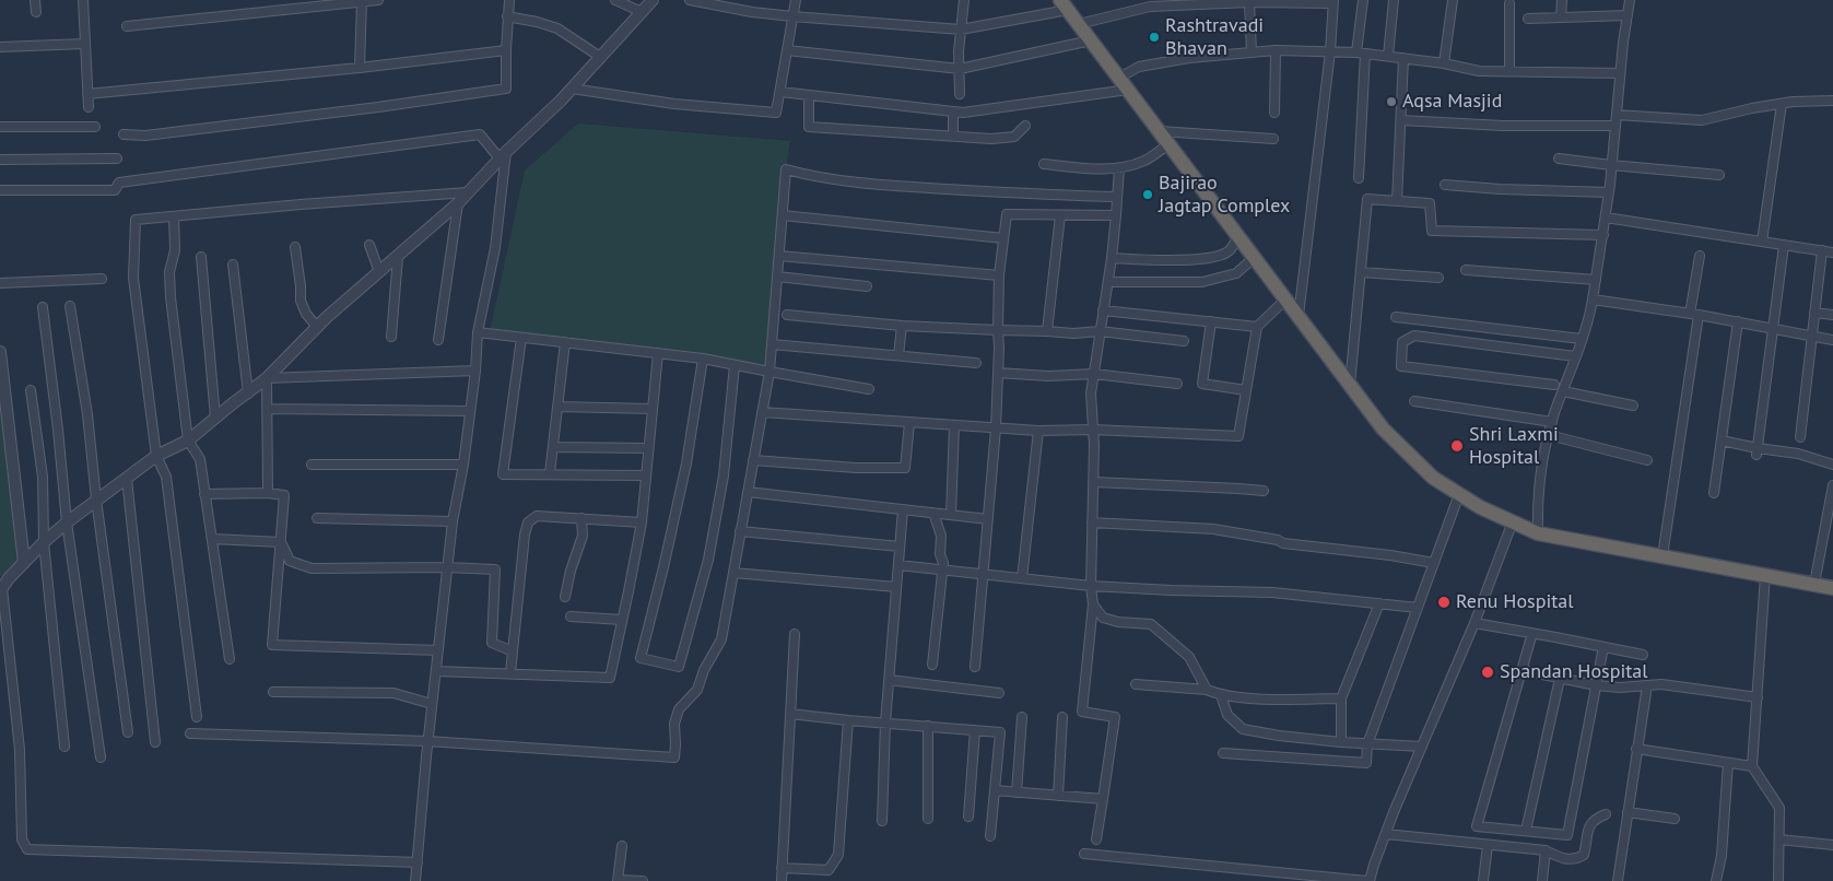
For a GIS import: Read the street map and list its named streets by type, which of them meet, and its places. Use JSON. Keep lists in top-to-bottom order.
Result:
{
  "places": [
    "Rashtravadi Bhavan",
    "Aqsa Masjid",
    "Bajirao Jagtap Complex",
    "Shri Laxmi Hospital",
    "Renu Hospital",
    "Spandan Hospital"
  ]
}
